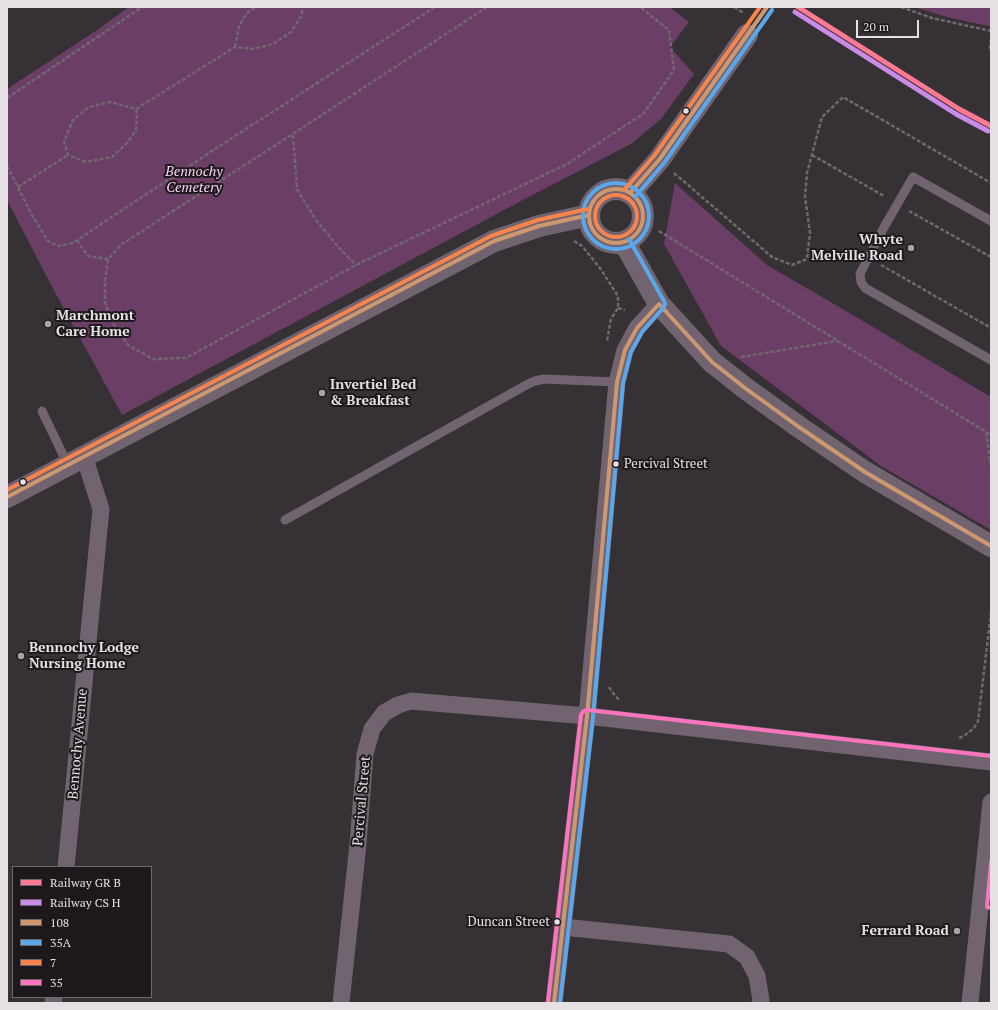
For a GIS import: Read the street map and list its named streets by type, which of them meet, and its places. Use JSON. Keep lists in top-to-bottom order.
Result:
{
  "streets": {
    "street": ["Bennochy Avenue", "Percival Street"]
  },
  "parks": ["Bennochy Cemetery"],
  "places": [
    "Whyte Melville Road",
    "Marchmont Care Home",
    "Invertiel Bed & Breakfast",
    "Percival Street",
    "Bennochy Lodge Nursing Home",
    "Duncan Street",
    "Ferrard Road"
  ],
  "lines": [
    "transit line 108",
    "transit line 7",
    "transit line 35A",
    "transit line 35"
  ],
  "legend": [
    "Railway GR B",
    "Railway CS H",
    "108",
    "35A",
    "7",
    "35"
  ],
  "scale_bar": "20 m"
}
